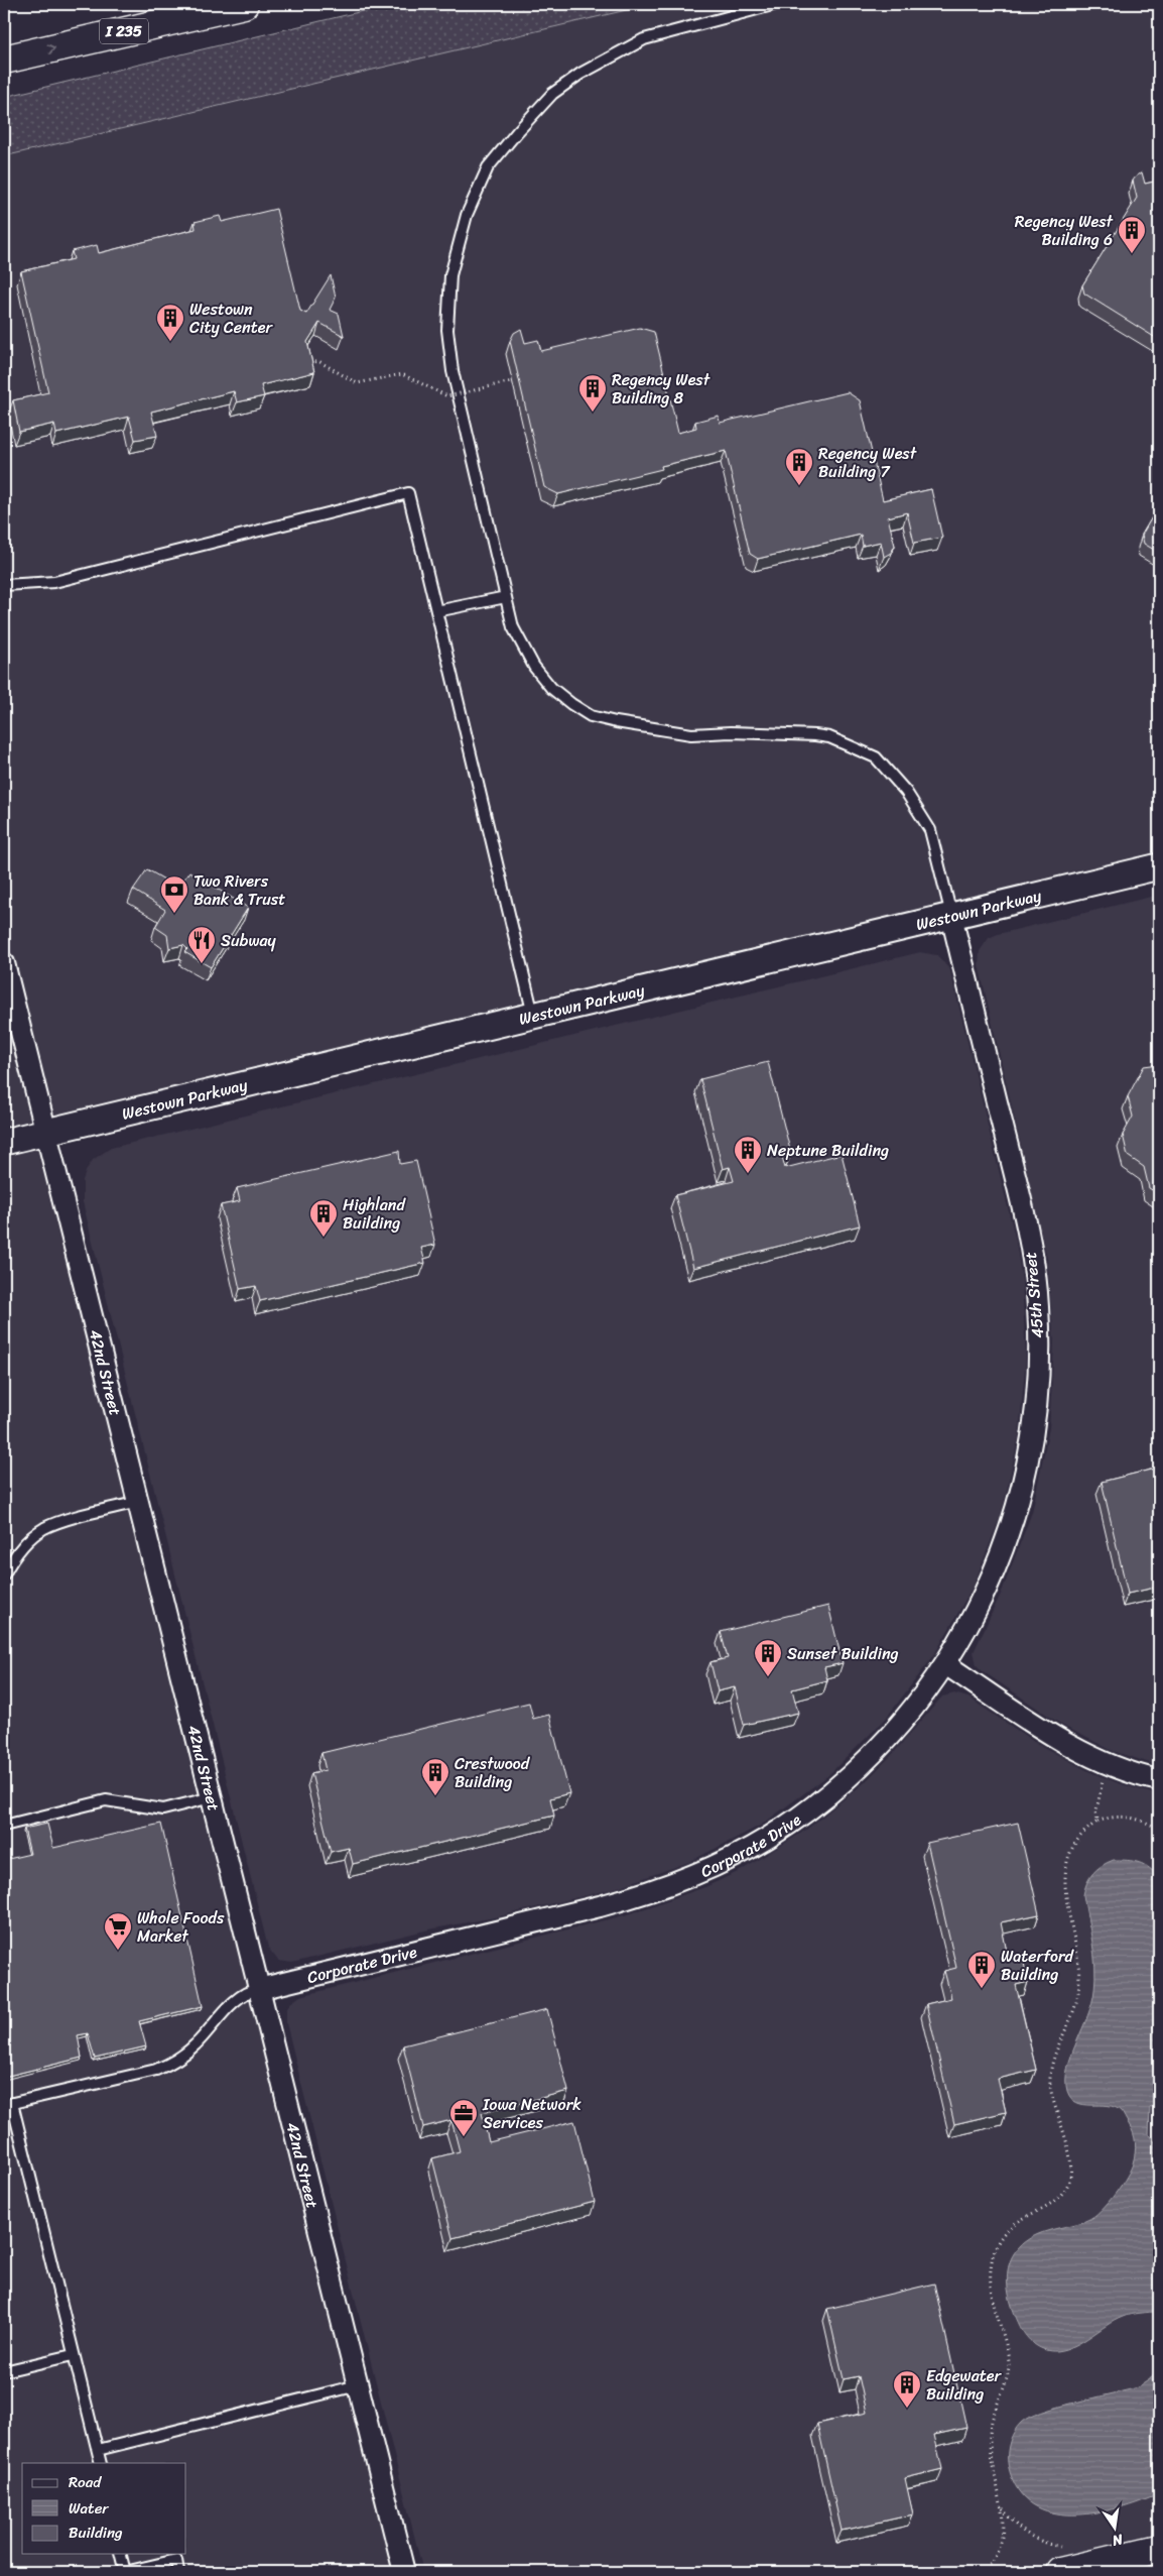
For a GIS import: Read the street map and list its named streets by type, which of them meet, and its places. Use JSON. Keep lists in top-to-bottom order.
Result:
{
  "streets": {
    "main road": ["I 235"],
    "street": [
      "Westown Parkway",
      "45th Street",
      "42nd Street",
      "Corporate Drive"
    ]
  },
  "crossings": [
    ["Westown Parkway", "45th Street"],
    ["Westown Parkway", "42nd Street"],
    ["45th Street", "Corporate Drive"],
    ["42nd Street", "Corporate Drive"]
  ],
  "places": {
    "building": [
      "Regency West Building 6",
      "Westown City Center",
      "Regency West Building 8",
      "Regency West Building 7",
      "Neptune Building",
      "Highland Building",
      "Sunset Building",
      "Crestwood Building",
      "Waterford Building",
      "Edgewater Building"
    ],
    "bank": ["Two Rivers Bank & Trust"],
    "restaurant": ["Subway"],
    "supermarket": ["Whole Foods Market"],
    "office": ["Iowa Network Services"]
  },
  "legend": ["Road", "Water", "Building"],
  "north": "bottom"
}
